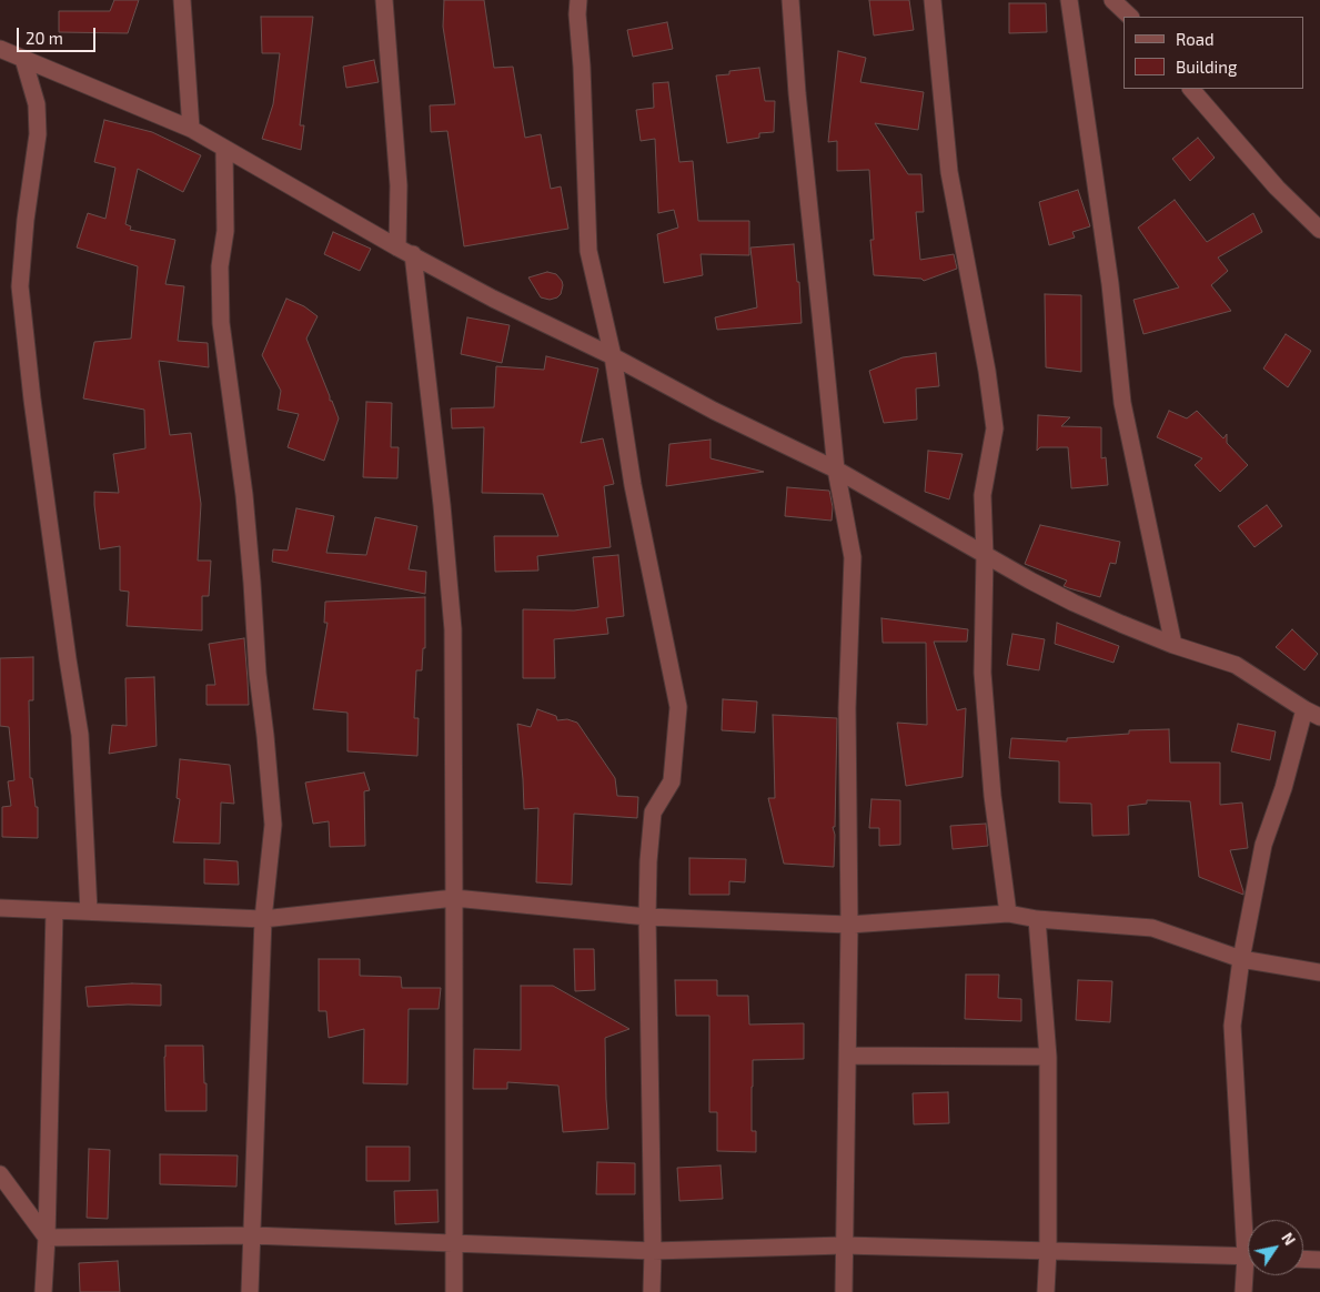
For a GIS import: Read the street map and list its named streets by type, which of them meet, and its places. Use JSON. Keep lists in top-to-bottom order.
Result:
{
  "legend": ["Road", "Building"],
  "scale_bar": "20 m",
  "north": "top right"
}
